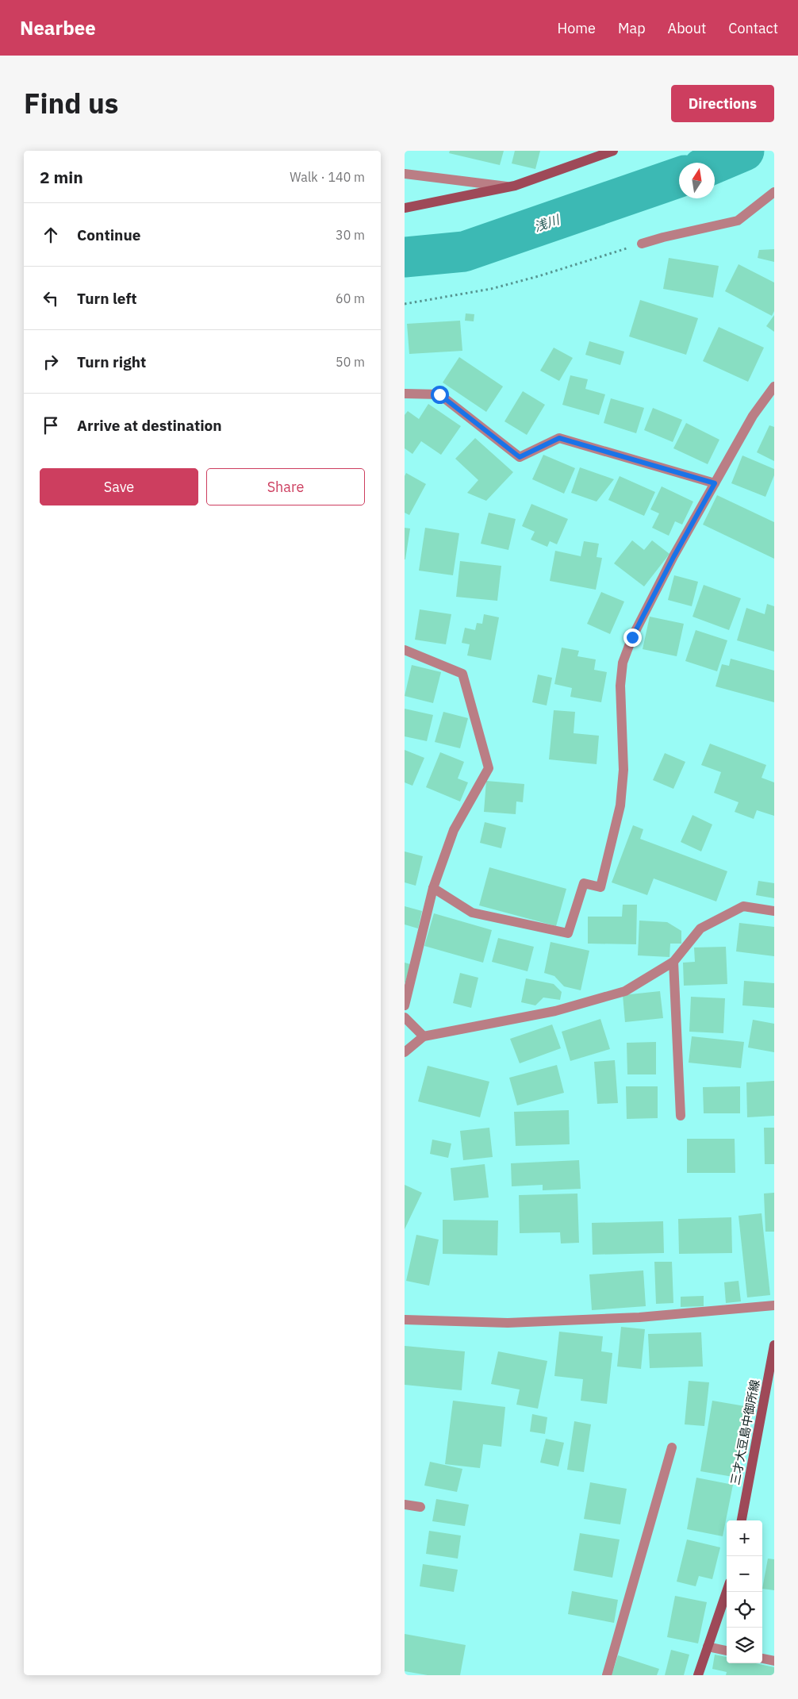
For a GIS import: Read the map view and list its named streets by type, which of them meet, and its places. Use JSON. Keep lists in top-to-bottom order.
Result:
{
  "streets": {
    "main road": ["三才大豆島中御所線"]
  },
  "water": ["浅川"],
  "north": "top",
  "page": {
    "header": "Nearbee",
    "nav": [
      "Home",
      "Map",
      "About",
      "Contact"
    ],
    "title": "Find us",
    "buttons": [
      "Directions",
      ["Save", "Share"]
    ],
    "heading": ["2 min", "Walk · 140 m"],
    "list": [
      ["Continue", "30 m"],
      ["Turn left", "60 m"],
      ["Turn right", "50 m"],
      "Arrive at destination"
    ],
    "map_buttons": ["+", "−"]
  }
}
